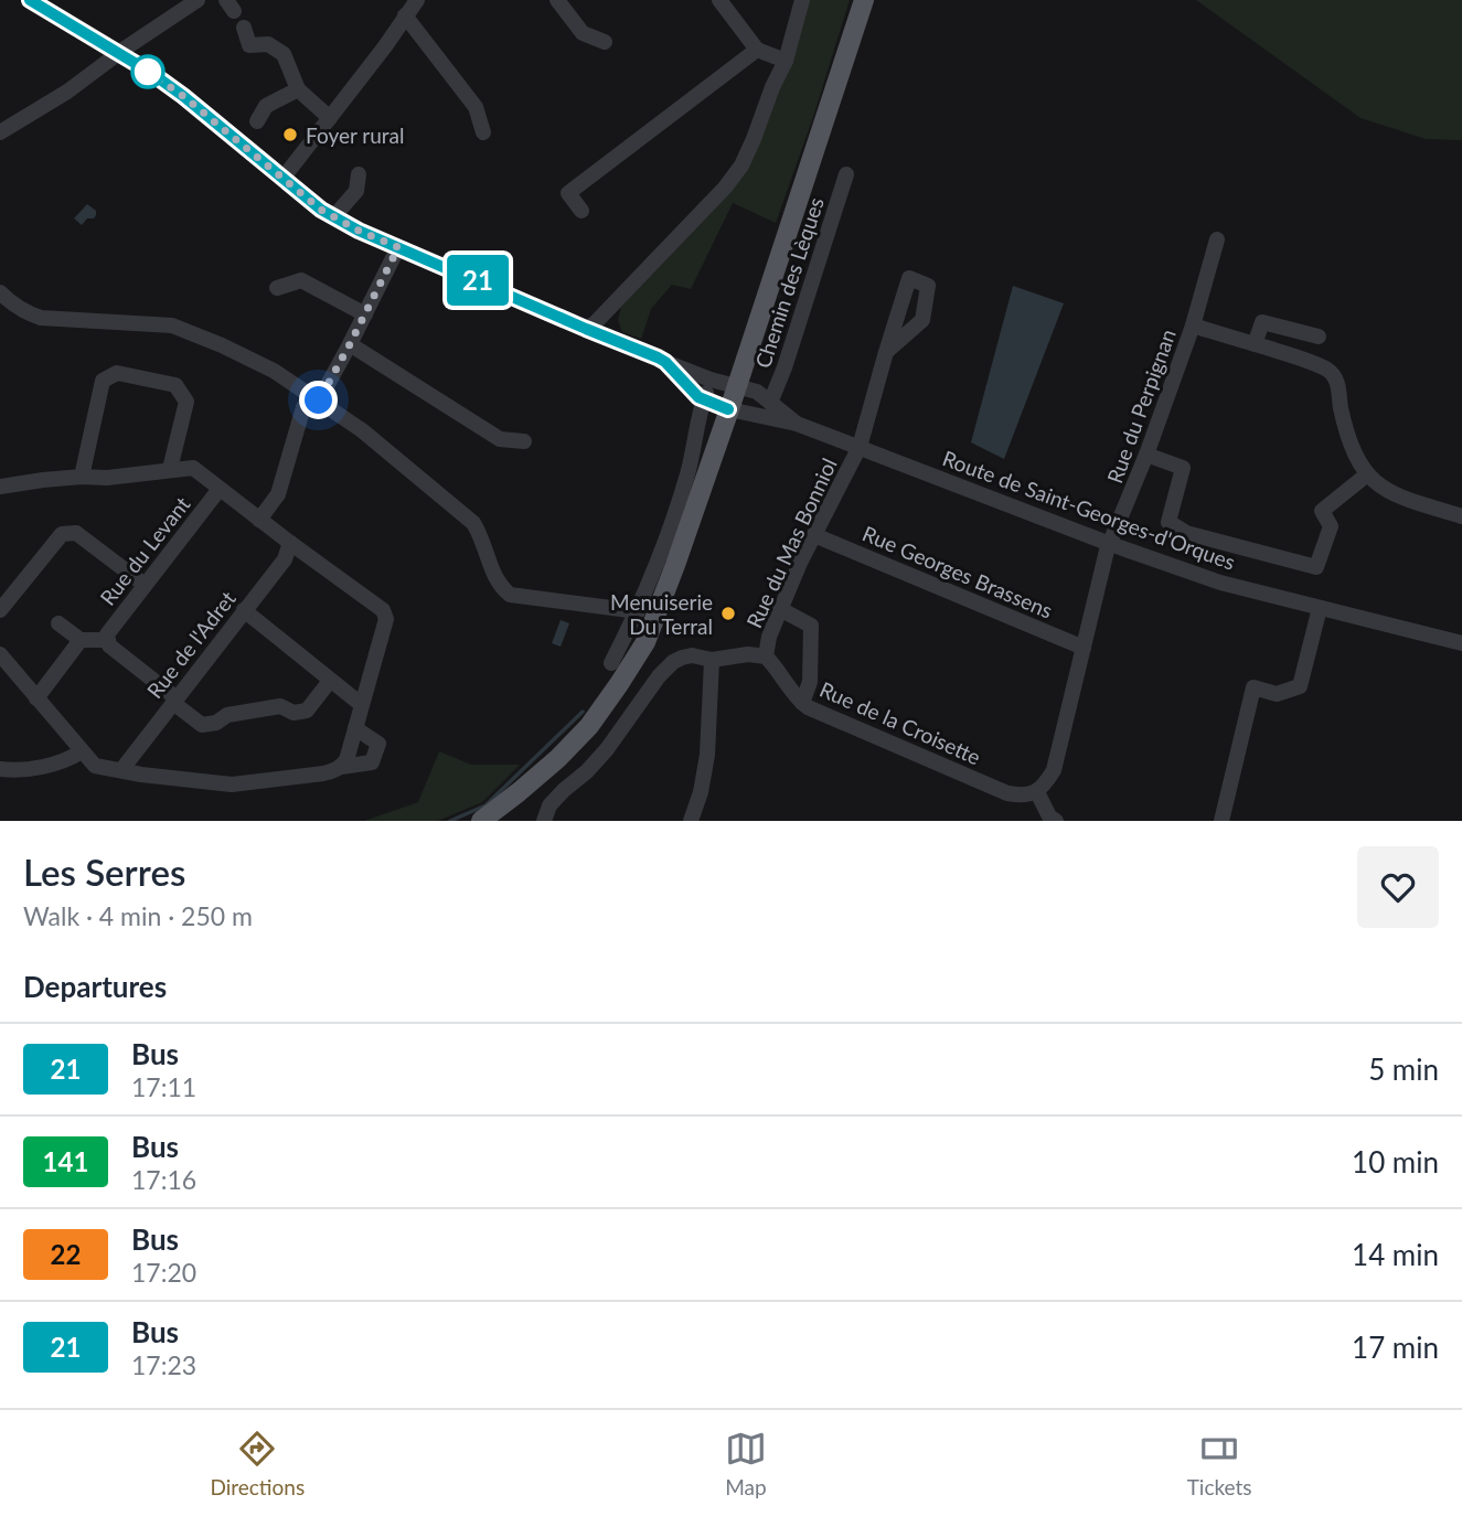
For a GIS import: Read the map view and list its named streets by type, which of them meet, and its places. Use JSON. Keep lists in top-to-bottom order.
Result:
{
  "streets": {
    "street": [
      "Chemin des Lèques",
      "Rue du Perpignan",
      "Route de Saint-Georges-d'Orques",
      "Rue du Mas Bonniol",
      "Rue du Levant",
      "Rue Georges Brassens",
      "Rue de l'Adret",
      "Rue de la Croisette"
    ]
  },
  "crossings": [
    ["Chemin des Lèques", "Route de Saint-Georges-d'Orques"],
    ["Rue du Perpignan", "Route de Saint-Georges-d'Orques"],
    ["Rue du Perpignan", "Rue Georges Brassens"],
    ["Rue du Perpignan", "Rue de la Croisette"],
    ["Route de Saint-Georges-d'Orques", "Rue du Mas Bonniol"],
    ["Rue du Mas Bonniol", "Rue Georges Brassens"],
    ["Rue du Mas Bonniol", "Rue de la Croisette"],
    ["Rue du Levant", "Rue de l'Adret"]
  ],
  "places": ["Foyer rural", "Menuiserie Du Terral"],
  "lines": ["bus line 21"],
  "page": {
    "on_map": "21",
    "heading": [
      ["Les Serres", "Walk · 4 min · 250 m"],
      "Departures"
    ],
    "list": [
      {
        "mark": "21",
        "name": "Bus",
        "note": "17:11",
        "value": "5 min"
      },
      {
        "mark": "141",
        "name": "Bus",
        "note": "17:16",
        "value": "10 min"
      },
      {
        "mark": "22",
        "name": "Bus",
        "note": "17:20",
        "value": "14 min"
      },
      {
        "mark": "21",
        "name": "Bus",
        "note": "17:23",
        "value": "17 min"
      }
    ],
    "tabs": ["Directions", "Map", "Tickets"]
  }
}
